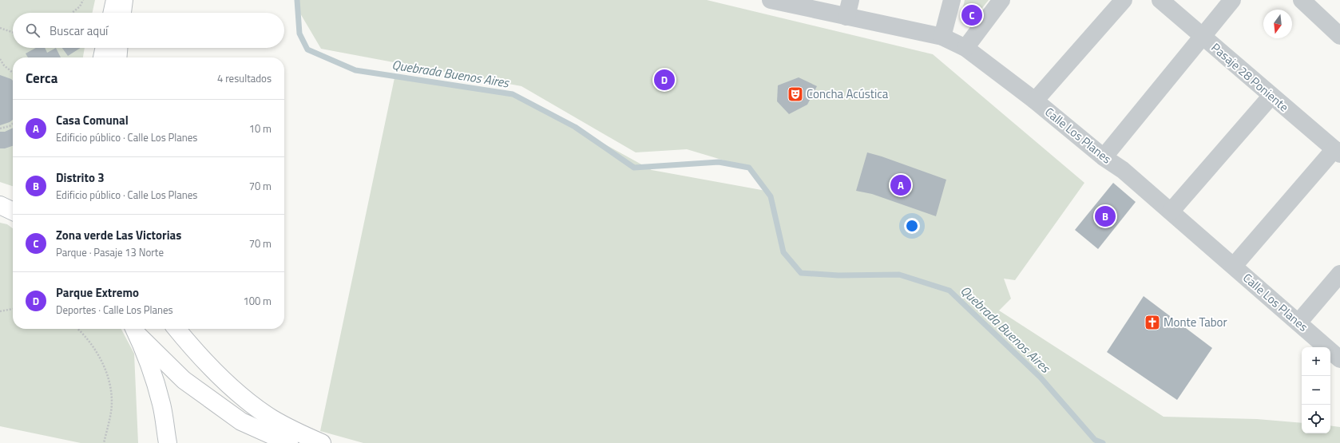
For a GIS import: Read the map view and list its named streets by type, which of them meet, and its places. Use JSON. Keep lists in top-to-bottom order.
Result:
{
  "streets": {
    "street": ["Pasaje 28 Poniente", "Calle Los Planes"]
  },
  "water": ["Quebrada Buenos Aires"],
  "places": {
    "theatre": ["Concha Acústica"],
    "church": ["Monte Tabor"]
  },
  "north": "bottom",
  "page": {
    "pins": [
      "C",
      "D",
      "A",
      "B"
    ],
    "search": "Buscar aquí",
    "heading": ["Cerca", "4 resultados"],
    "list": [
      {
        "mark": "A",
        "name": "Casa Comunal",
        "note": "Edificio público · Calle Los Planes",
        "value": "10 m"
      },
      {
        "mark": "B",
        "name": "Distrito 3",
        "note": "Edificio público · Calle Los Planes",
        "value": "70 m"
      },
      {
        "mark": "C",
        "name": "Zona verde Las Victorias",
        "note": "Parque · Pasaje 13 Norte",
        "value": "70 m"
      },
      {
        "mark": "D",
        "name": "Parque Extremo",
        "note": "Deportes · Calle Los Planes",
        "value": "100 m"
      }
    ],
    "map_buttons": ["+", "−"]
  }
}
